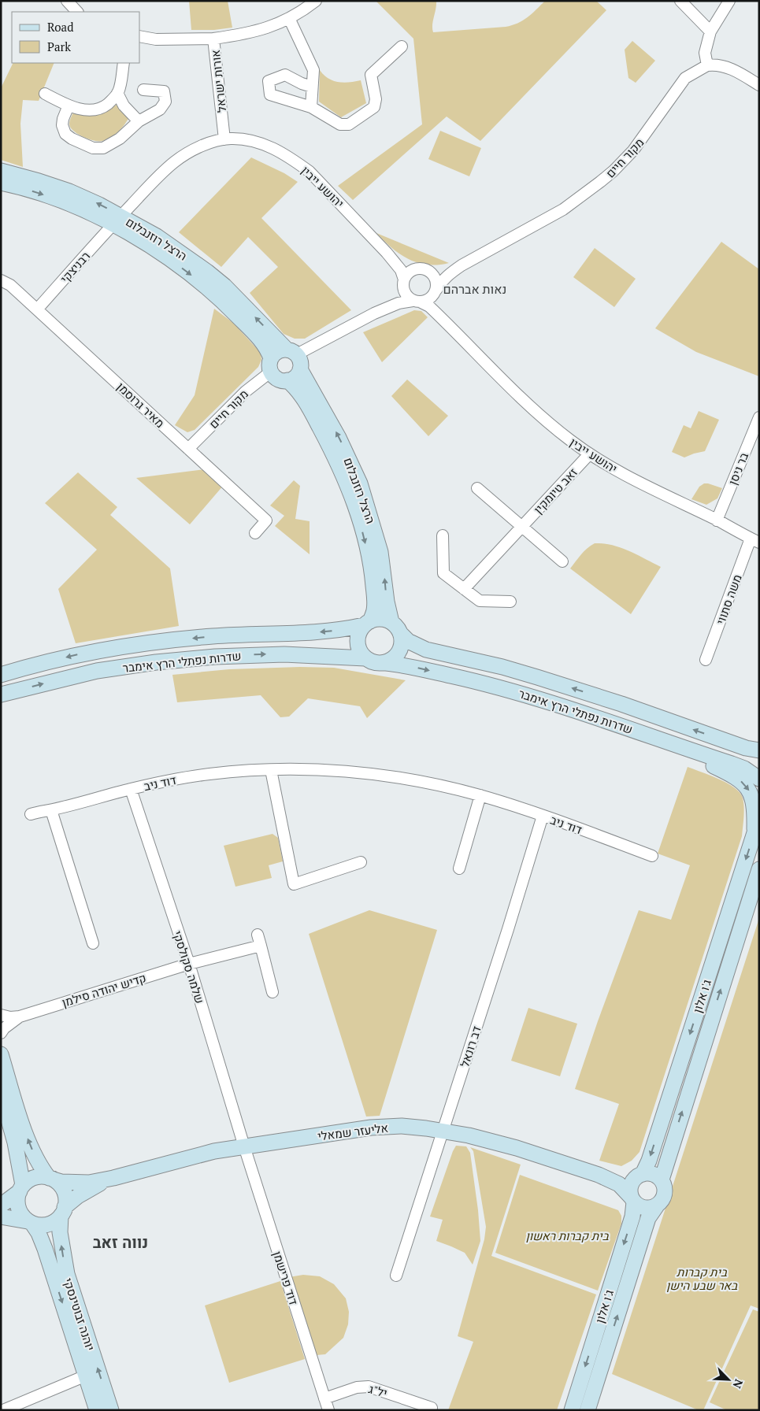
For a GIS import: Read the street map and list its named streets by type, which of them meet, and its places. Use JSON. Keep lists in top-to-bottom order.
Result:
{
  "streets": {
    "main road": [
      "הרצל רוזנבלום",
      "שדרות נפתלי הרץ אימבר",
      "ג'ו אלון",
      "אליעזר שמאלי",
      "יוהנה זבוטינסקי"
    ],
    "street": [
      "אורות ישראל",
      "מקור חיים",
      "יהושע ייבין",
      "רבניצקי",
      "מאיר גרוסמן",
      "בר ניסן",
      "זאב טיומקין",
      "משה סתווי",
      "דוד ניב",
      "שלמה סקולסקי",
      "קדיש יהודה סילמן",
      "דב רונאל",
      "דוד פרישמן",
      "יל\"ג"
    ]
  },
  "crossings": [
    ["אורות ישראל", "יהושע ייבין"],
    ["מקור חיים", "יהושע ייבין"],
    ["מקור חיים", "הרצל רוזנבלום"],
    ["מקור חיים", "מאיר גרוסמן"],
    ["יהושע ייבין", "הרצל רוזנבלום"],
    ["יהושע ייבין", "רבניצקי"],
    ["יהושע ייבין", "בר ניסן"],
    ["יהושע ייבין", "זאב טיומקין"],
    ["יהושע ייבין", "משה סתווי"],
    ["הרצל רוזנבלום", "רבניצקי"],
    ["הרצל רוזנבלום", "שדרות נפתלי הרץ אימבר"],
    ["רבניצקי", "מאיר גרוסמן"],
    ["דוד ניב", "שלמה סקולסקי"],
    ["דוד ניב", "דב רונאל"],
    ["שלמה סקולסקי", "קדיש יהודה סילמן"],
    ["שלמה סקולסקי", "אליעזר שמאלי"],
    ["שלמה סקולסקי", "דוד פרישמן"],
    ["ג'ו אלון", "אליעזר שמאלי"],
    ["דב רונאל", "אליעזר שמאלי"],
    ["אליעזר שמאלי", "דוד פרישמן"],
    ["אליעזר שמאלי", "יוהנה זבוטינסקי"],
    ["דוד פרישמן", "יל\"ג"]
  ],
  "districts": ["נאות אברהם", "נווה זאב"],
  "parks": ["בית קברות ראשון", "בית קברות באר שבע הישן"],
  "legend": ["Road", "Park"],
  "north": "bottom right"
}
